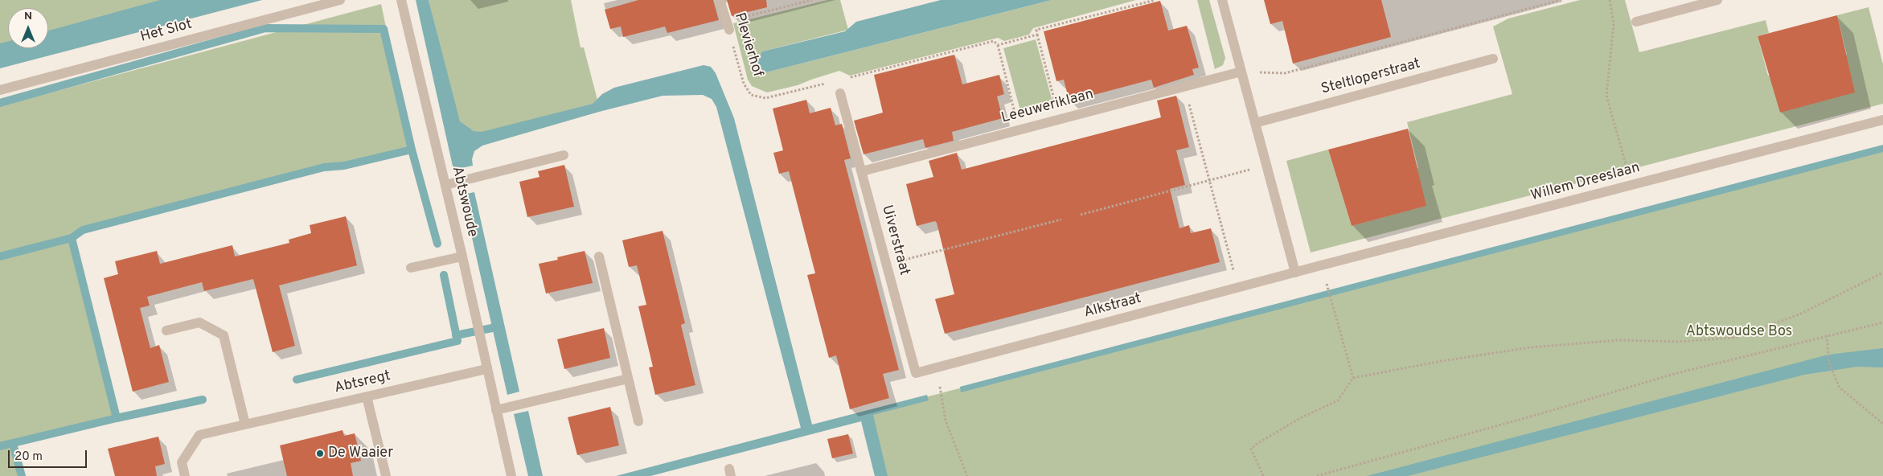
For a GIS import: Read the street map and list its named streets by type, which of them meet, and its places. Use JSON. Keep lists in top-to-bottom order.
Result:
{
  "streets": {
    "street": [
      "Het Slot",
      "Plevierhof",
      "Steltloperstraat",
      "Leeuweriklaan",
      "Willem Dreeslaan",
      "Abtswoude",
      "Uiverstraat",
      "Alkstraat",
      "Abtsregt"
    ]
  },
  "crossings": [
    ["Leeuweriklaan", "Uiverstraat"],
    ["Willem Dreeslaan", "Alkstraat"],
    ["Abtswoude", "Abtsregt"],
    ["Uiverstraat", "Alkstraat"]
  ],
  "parks": ["Abtswoudse Bos"],
  "places": ["De Waaier"],
  "scale_bar": "20 m",
  "north": "top"
}
